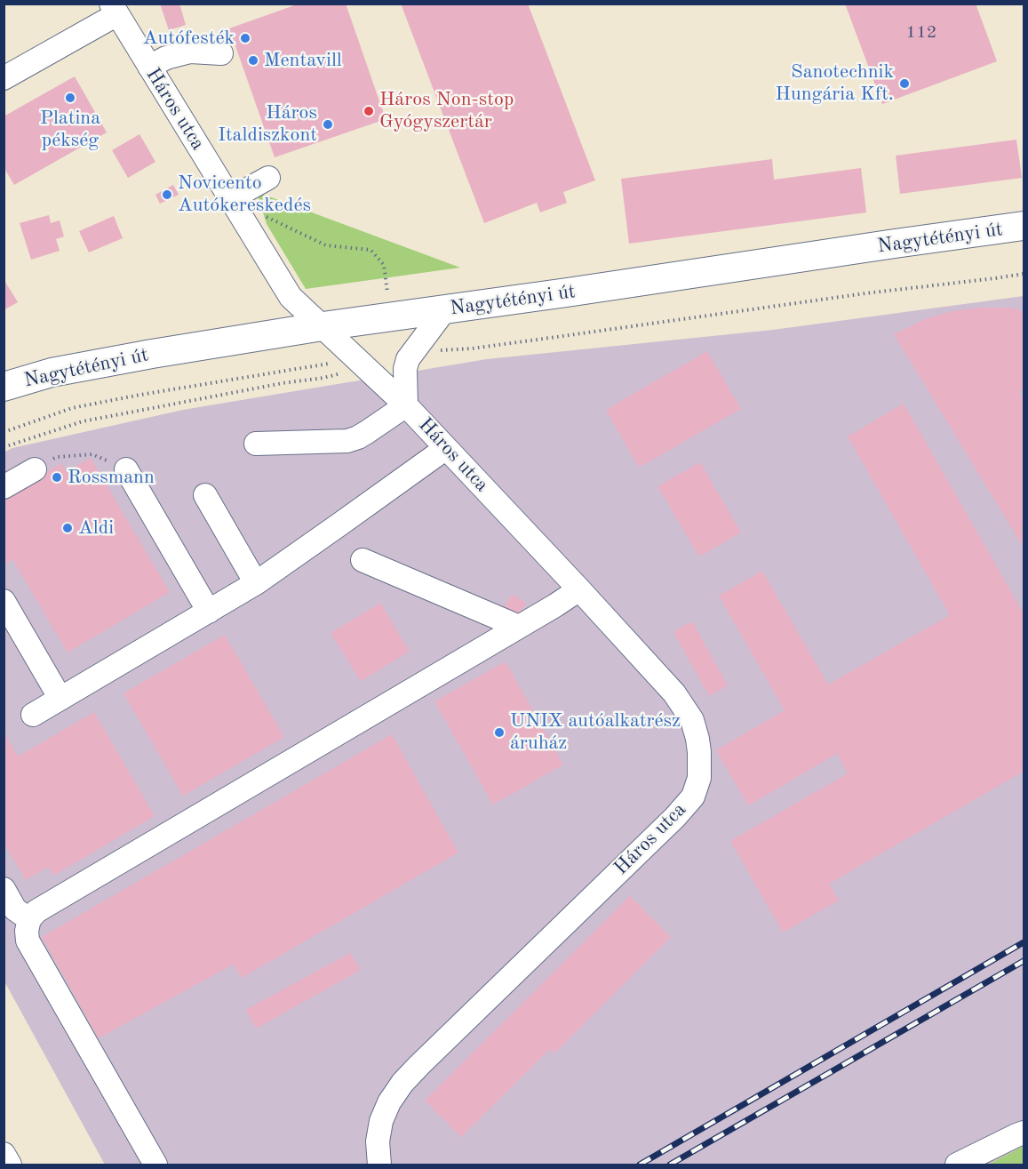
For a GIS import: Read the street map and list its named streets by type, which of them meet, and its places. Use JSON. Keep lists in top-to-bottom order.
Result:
{
  "streets": {
    "main road": ["Nagytétényi út"],
    "street": ["Háros utca"]
  },
  "crossings": [
    ["Háros utca", "Nagytétényi út"]
  ],
  "places": [
    "Autófesték",
    "Mentavill",
    "Sanotechnik Hungária Kft.",
    "Platina pékség",
    "Háros Non-stop Gyógyszertár",
    "Háros Italdiszkont",
    "Novicento Autókereskedés",
    "Rossmann",
    "Aldi",
    "UNIX autóalkatrész áruház"
  ],
  "house_numbers": ["112"]
}
